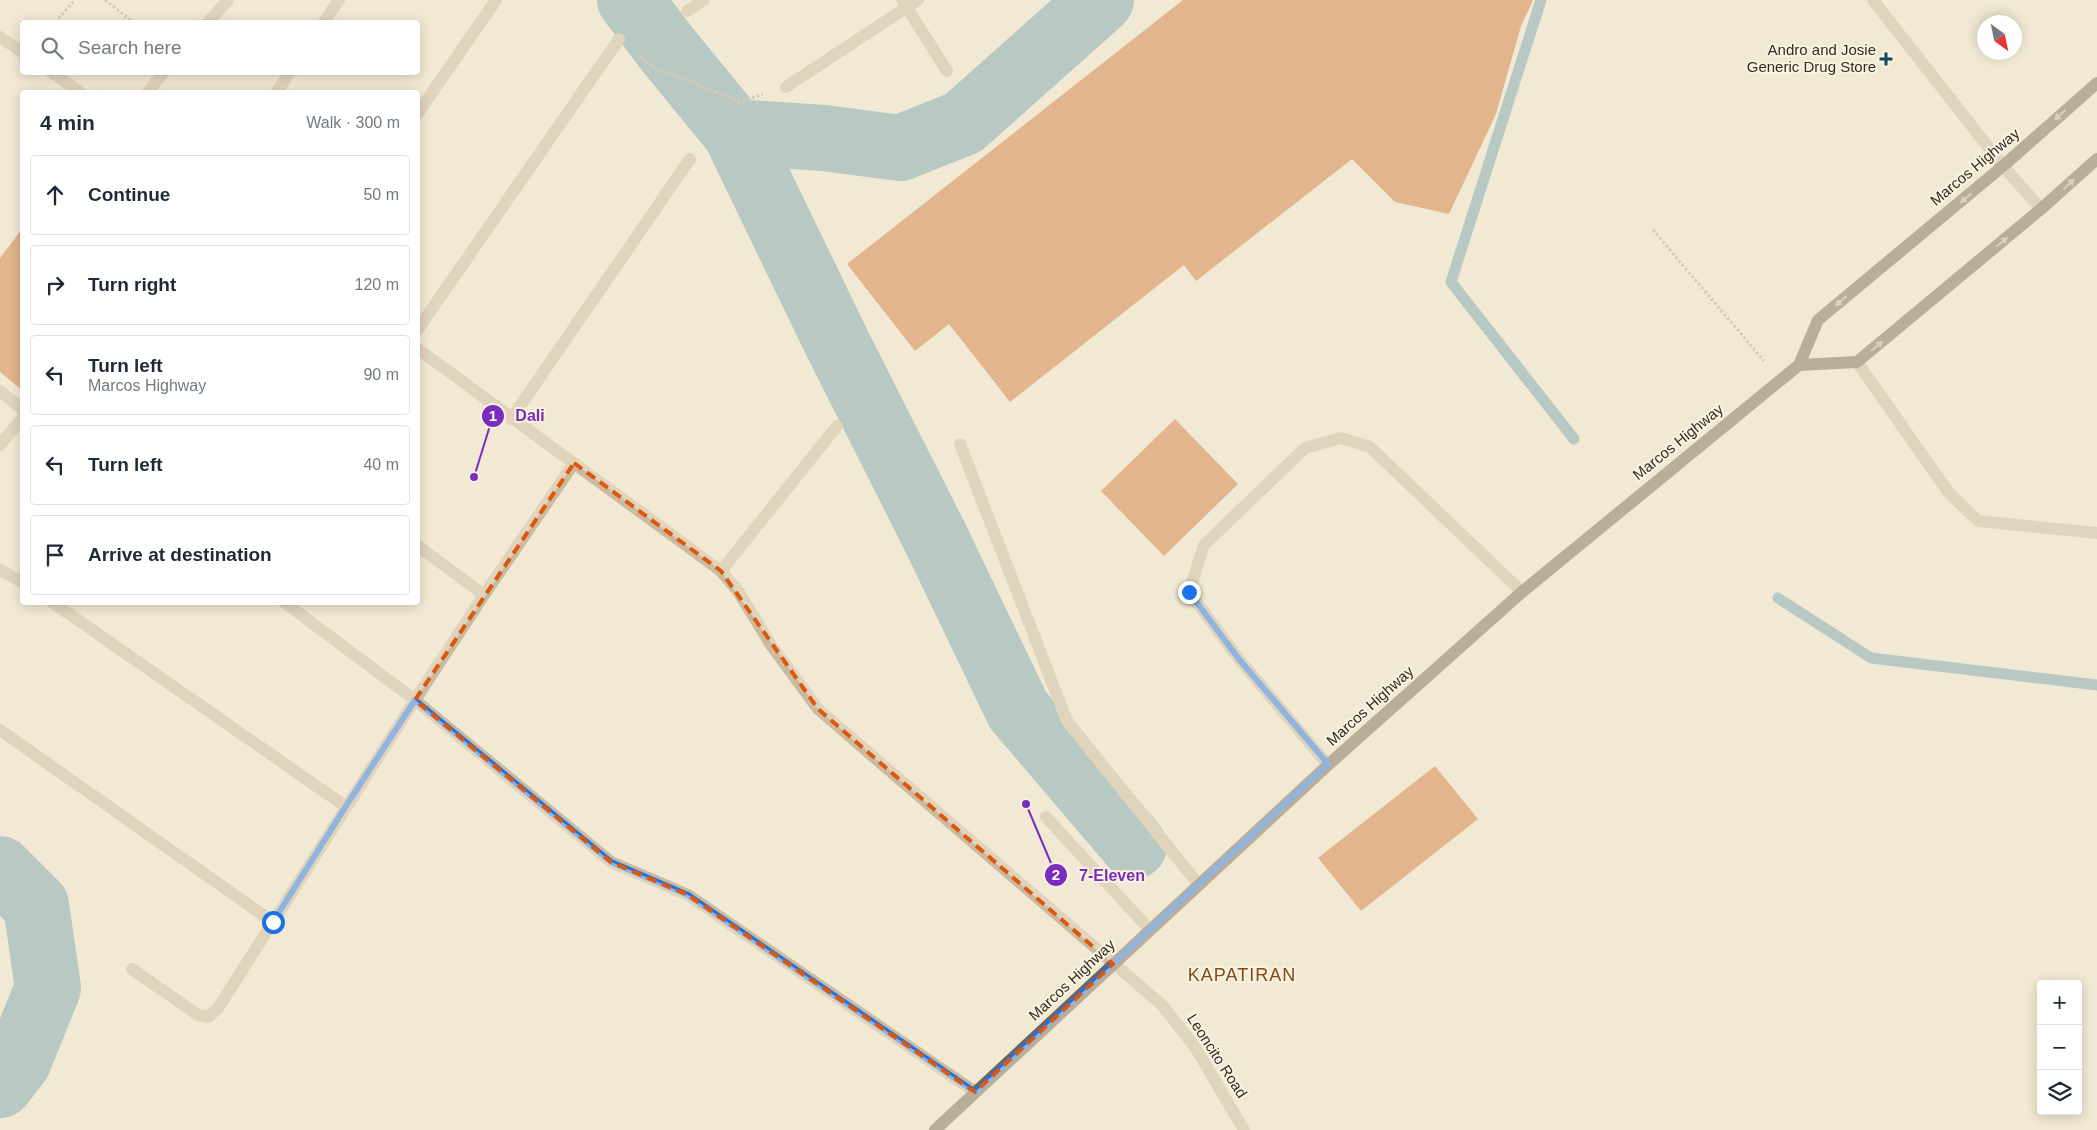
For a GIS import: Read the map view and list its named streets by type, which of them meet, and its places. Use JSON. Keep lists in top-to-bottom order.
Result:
{
  "streets": {
    "main road": ["Marcos Highway"],
    "street": ["Leoncito Road"]
  },
  "crossings": [
    ["Marcos Highway", "Leoncito Road"]
  ],
  "districts": ["KAPATIRAN"],
  "places": {
    "health": ["Andro and Josie Generic Drug Store"],
    "other": ["Dali", "7-Eleven"]
  },
  "north": "bottom right",
  "page": {
    "search": "Search here",
    "heading": ["4 min", "Walk · 300 m"],
    "list": [
      ["Continue", "50 m"],
      ["Turn right", "120 m"],
      ["Turn left", "Marcos Highway", "90 m"],
      ["Turn left", "40 m"],
      "Arrive at destination"
    ],
    "map_buttons": ["+", "−"]
  }
}
